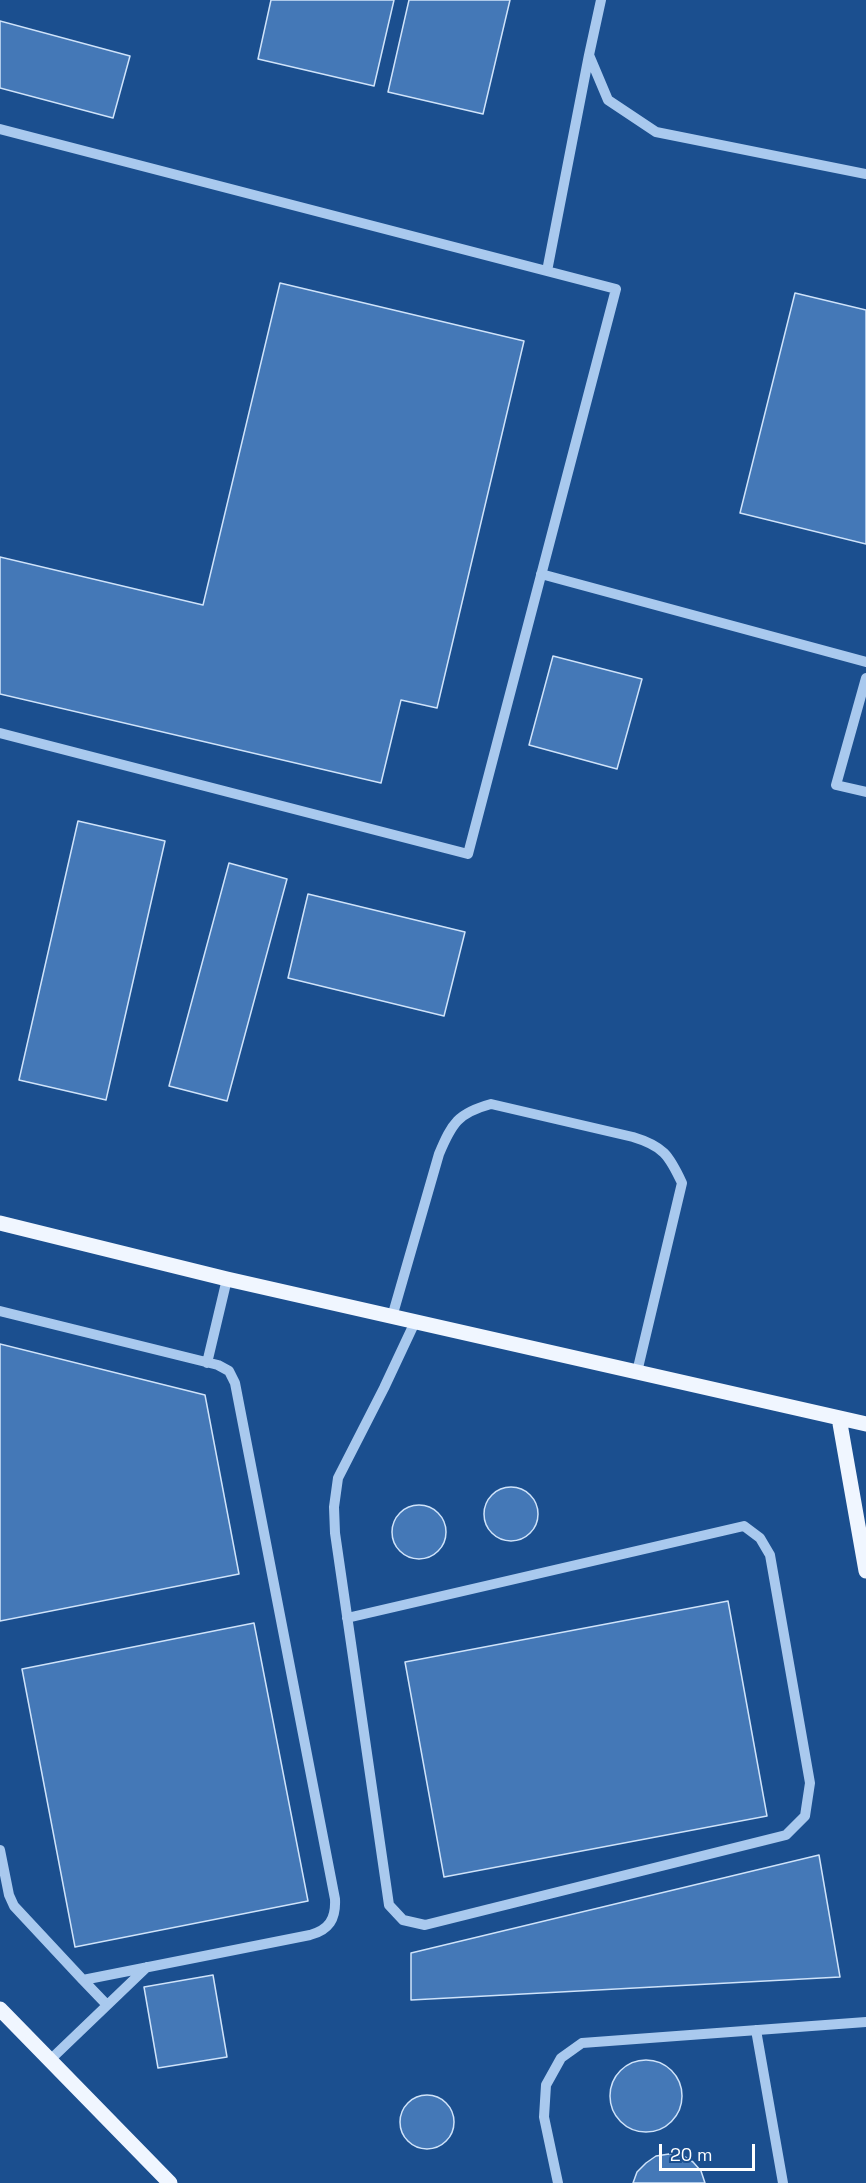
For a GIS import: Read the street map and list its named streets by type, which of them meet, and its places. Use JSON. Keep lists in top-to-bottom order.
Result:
{
  "scale_bar": "20 m"
}
